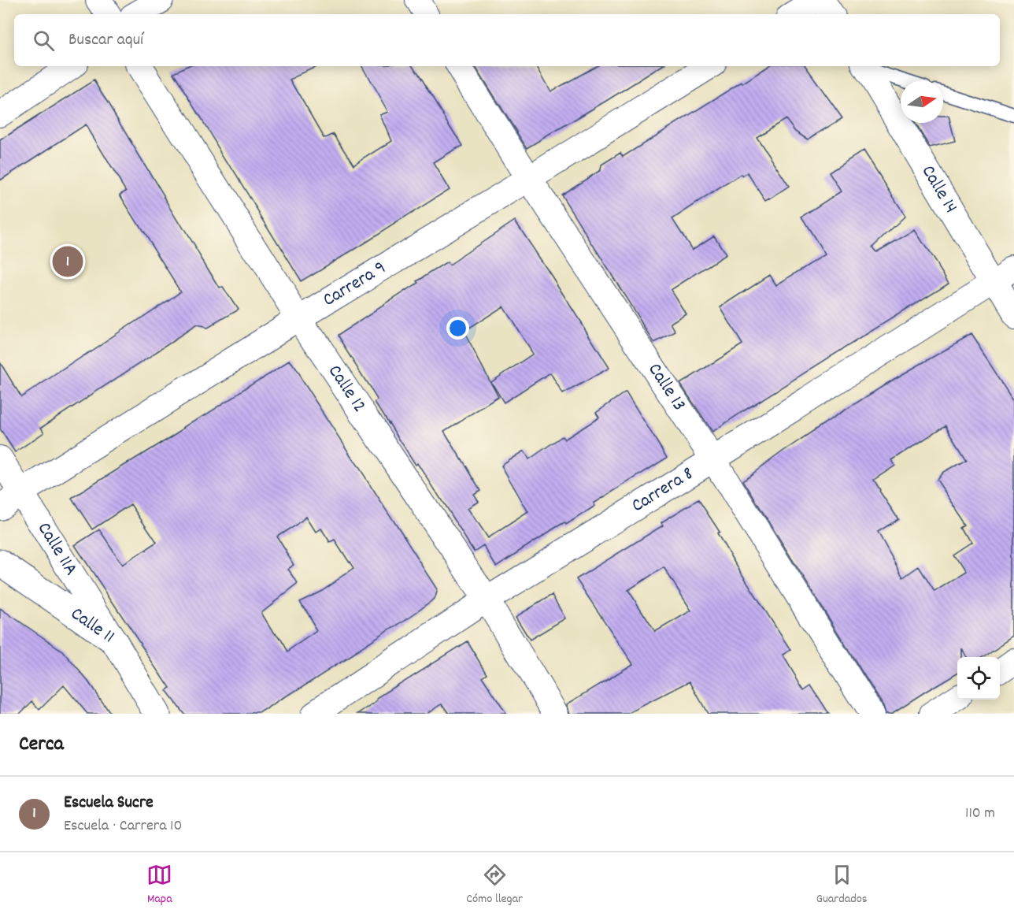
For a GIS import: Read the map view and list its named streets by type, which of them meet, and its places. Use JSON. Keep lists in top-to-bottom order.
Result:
{
  "streets": {
    "main road": ["Calle 11"],
    "street": [
      "Calle 14",
      "Carrera 9",
      "Calle 13",
      "Calle 12",
      "Carrera 8",
      "Calle 11A"
    ]
  },
  "crossings": [
    ["Calle 14", "Carrera 8"],
    ["Carrera 9", "Calle 13"],
    ["Carrera 9", "Calle 12"],
    ["Carrera 9", "Calle 11A"],
    ["Calle 13", "Carrera 8"],
    ["Calle 12", "Carrera 8"],
    ["Calle 11A", "Calle 11"]
  ],
  "north": "right",
  "page": {
    "search": "Buscar aquí",
    "pins": "1",
    "heading": "Cerca",
    "list": [
      {
        "mark": "1",
        "name": "Escuela Sucre",
        "note": "Escuela · Carrera 10",
        "value": "110 m"
      }
    ],
    "nav": ["Mapa", "Cómo llegar", "Guardados"]
  }
}
